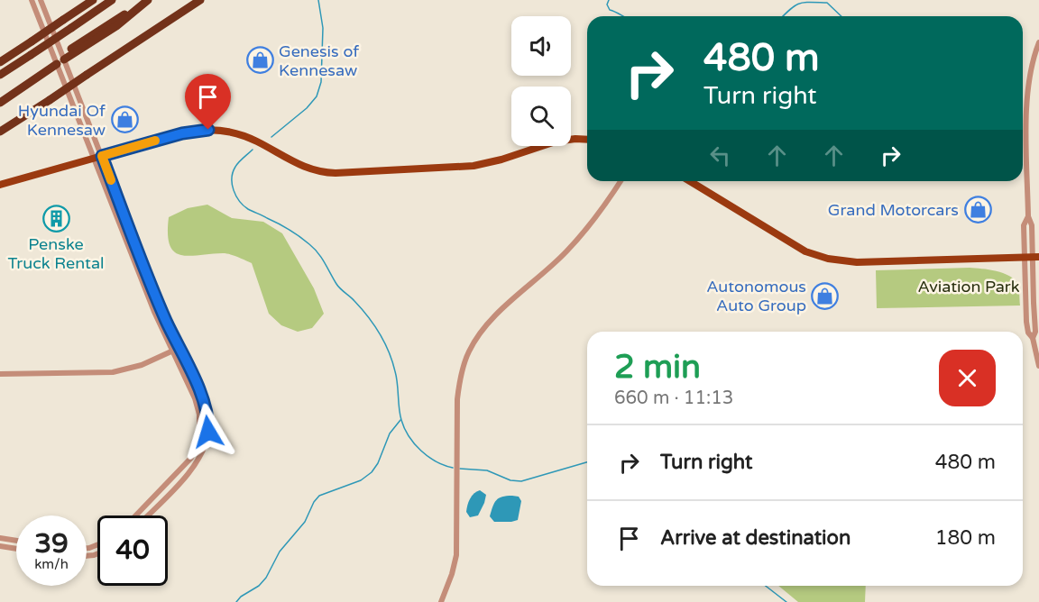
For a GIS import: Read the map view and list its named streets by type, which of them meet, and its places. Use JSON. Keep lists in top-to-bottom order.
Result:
{
  "parks": ["Aviation Park"],
  "places": {
    "shop": [
      "Genesis of Kennesaw",
      "Hyundai Of Kennesaw",
      "Grand Motorcars",
      "Autonomous Auto Group"
    ],
    "building": ["Penske Truck Rental"]
  },
  "page": {
    "turn": ["480 m", "Turn right"],
    "heading": ["2 min", "660 m · 11:13"],
    "list": [
      {
        "name": "Turn right",
        "value": "480 m"
      },
      {
        "name": "Arrive at destination",
        "value": "180 m"
      }
    ],
    "speed": "39 km/h",
    "limit": "40"
  }
}
